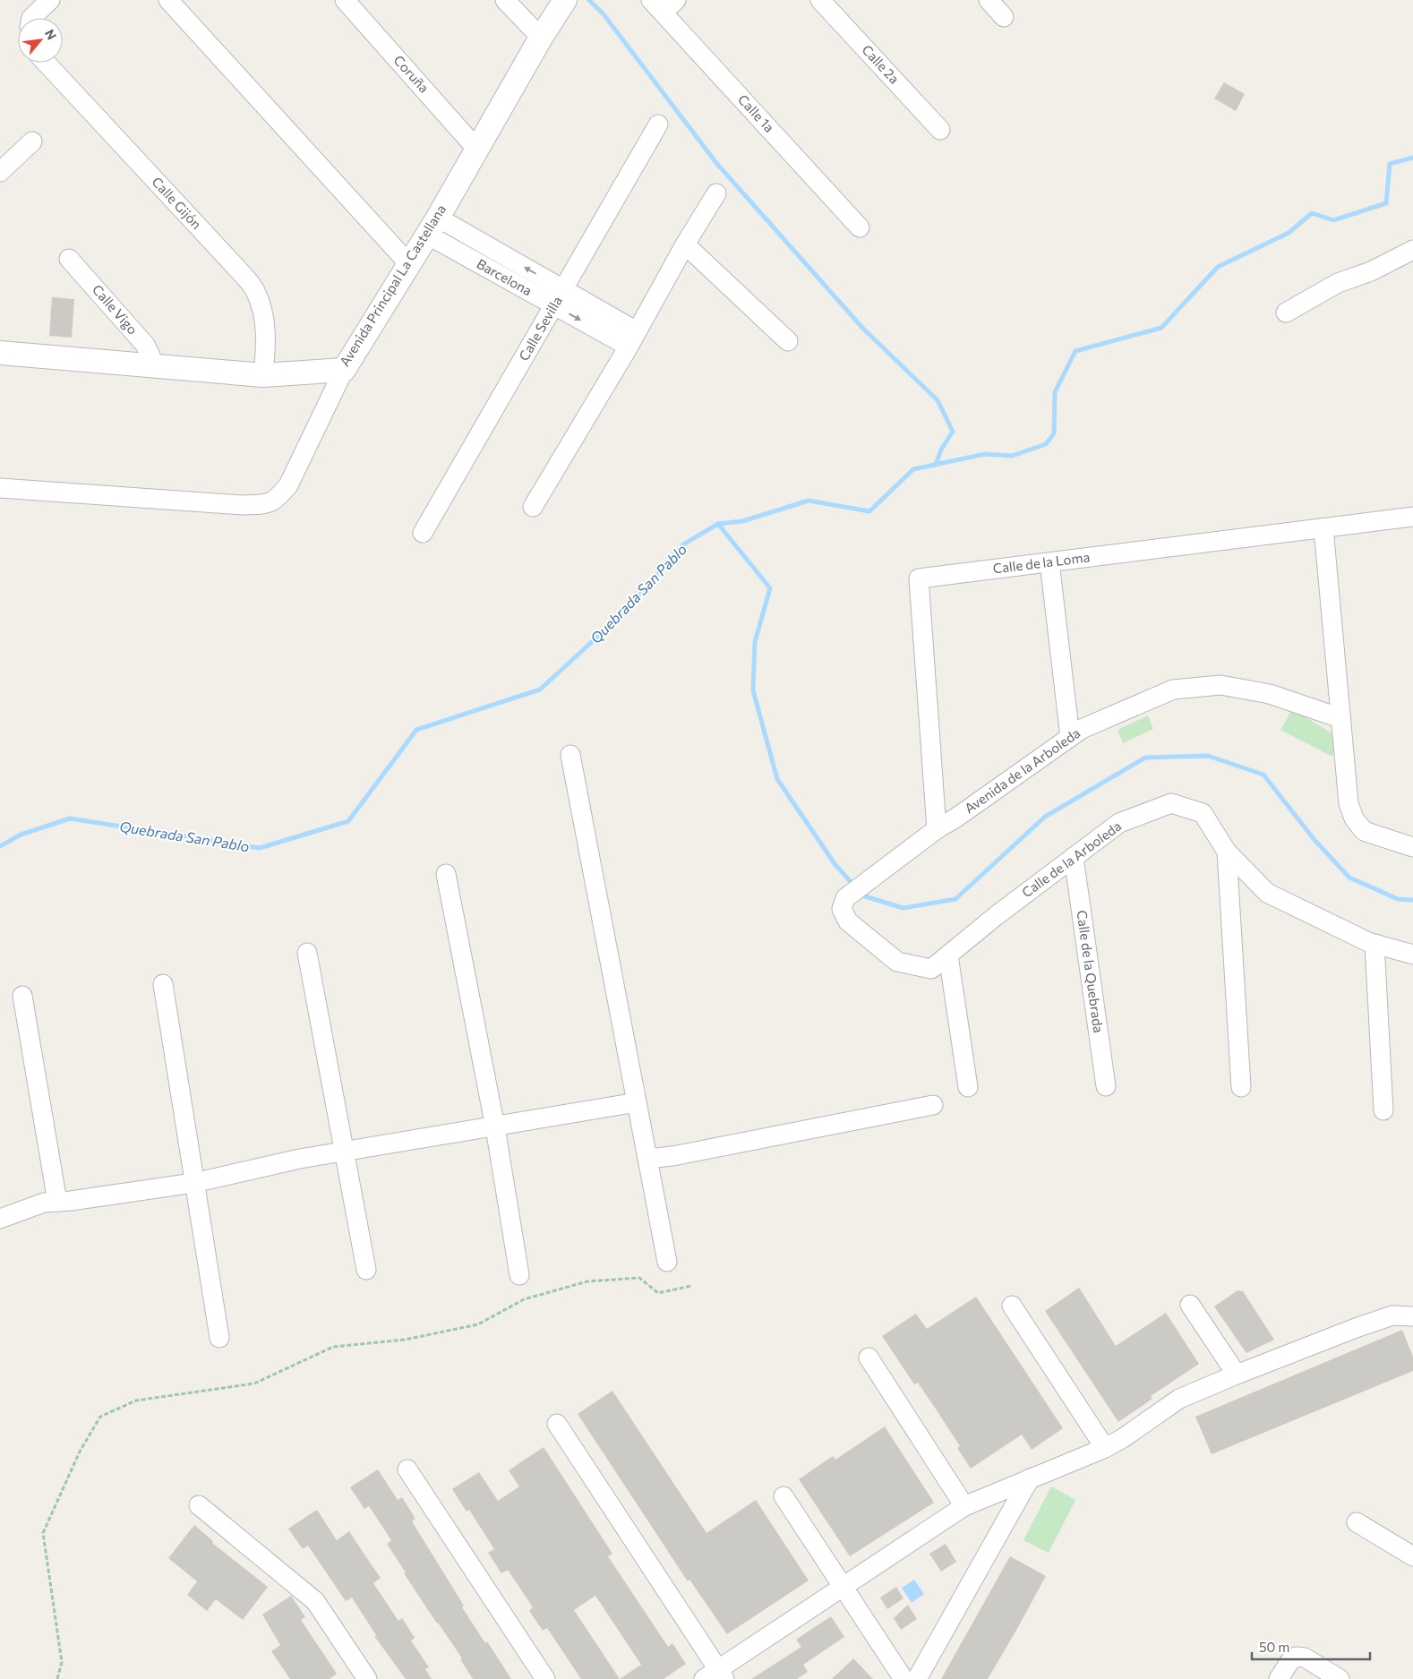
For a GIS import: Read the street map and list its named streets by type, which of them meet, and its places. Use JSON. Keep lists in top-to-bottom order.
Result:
{
  "streets": {
    "street": [
      "Calle 2a",
      "Coruña",
      "Calle 1a",
      "Calle Gijón",
      "Barcelona",
      "Avenida Principal La Castellana",
      "Calle Vigo",
      "Calle Sevilla",
      "Calle de la Loma",
      "Avenida de la Arboleda",
      "Calle de la Arboleda",
      "Calle de la Quebrada"
    ]
  },
  "crossings": [
    ["Coruña", "Avenida Principal La Castellana"],
    ["Calle Gijón", "Avenida Principal La Castellana"],
    ["Barcelona", "Avenida Principal La Castellana"],
    ["Barcelona", "Calle Sevilla"],
    ["Avenida Principal La Castellana", "Calle Vigo"],
    ["Calle de la Loma", "Avenida de la Arboleda"],
    ["Avenida de la Arboleda", "Calle de la Arboleda"],
    ["Calle de la Arboleda", "Calle de la Quebrada"]
  ],
  "water": ["Quebrada San Pablo"],
  "scale_bar": "50 m",
  "north": "top right"
}
